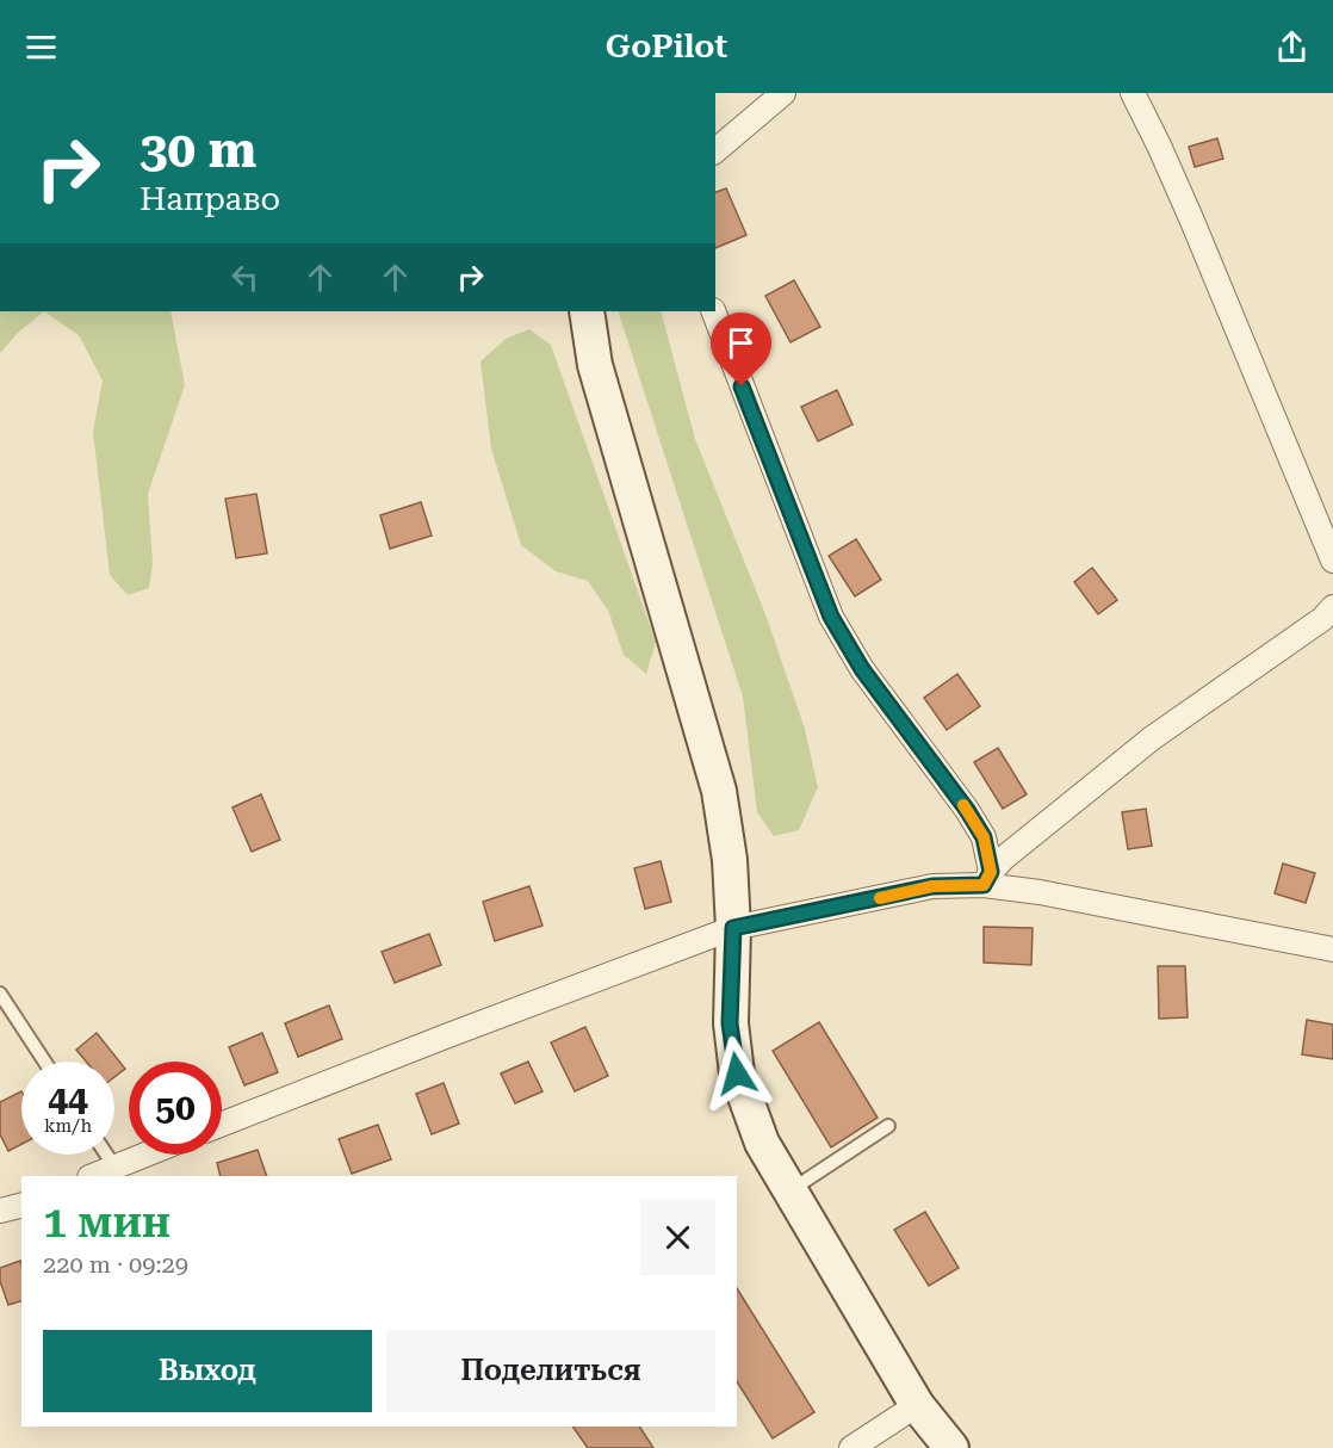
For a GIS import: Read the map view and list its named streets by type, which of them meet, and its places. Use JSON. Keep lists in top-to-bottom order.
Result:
{
  "page": {
    "header": "GoPilot",
    "turn": ["30 m", "Направо"],
    "speed": "44 km/h",
    "limit": "50",
    "heading": ["1 мин", "220 m · 09:29"],
    "buttons": ["Выход", "Поделиться"]
  }
}
